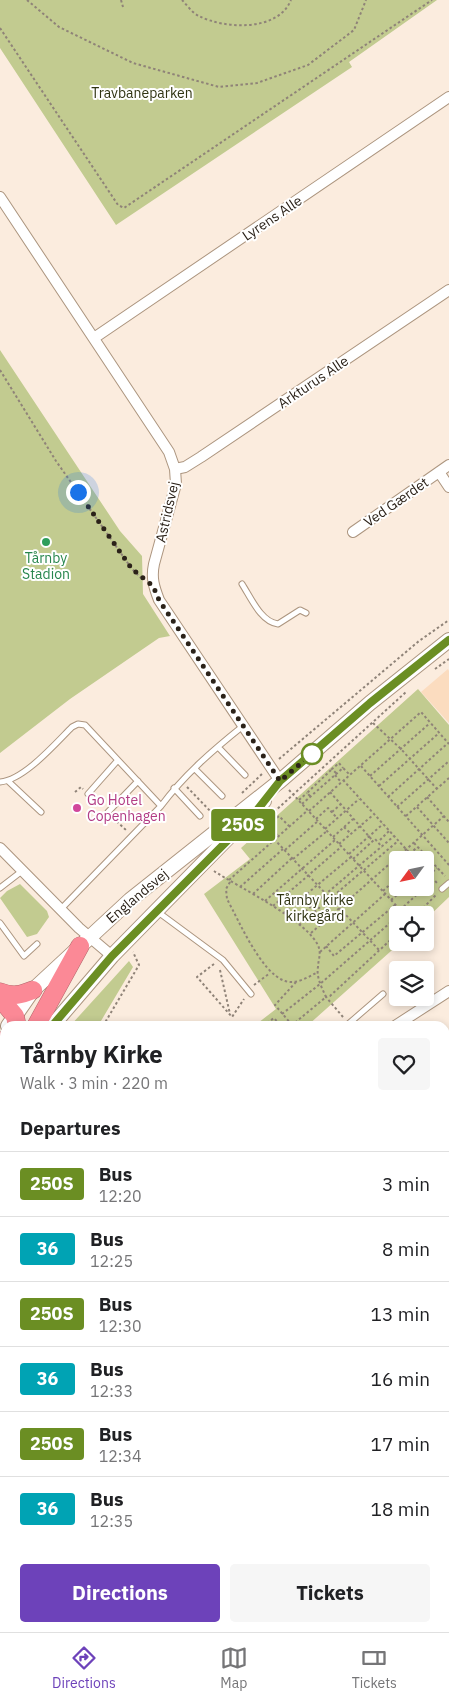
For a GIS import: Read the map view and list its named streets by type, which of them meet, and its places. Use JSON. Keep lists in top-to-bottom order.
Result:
{
  "streets": {
    "main road": ["Englandsvej"],
    "street": [
      "Lyrens Alle",
      "Arkturus Alle",
      "Ved Gærdet",
      "Astridsvej"
    ]
  },
  "crossings": [
    ["Lyrens Alle", "Astridsvej"],
    ["Arkturus Alle", "Astridsvej"]
  ],
  "parks": ["Travbaneparken", "Tårnby kirke kirkegård"],
  "places": ["Tårnby Stadion", "Go Hotel Copenhagen"],
  "lines": ["bus line 250S"],
  "north": "bottom left",
  "page": {
    "on_map": "250S",
    "heading": [
      ["Tårnby Kirke", "Walk · 3 min · 220 m"],
      "Departures"
    ],
    "list": [
      {
        "mark": "250S",
        "name": "Bus",
        "note": "12:20",
        "value": "3 min"
      },
      {
        "mark": "36",
        "name": "Bus",
        "note": "12:25",
        "value": "8 min"
      },
      {
        "mark": "250S",
        "name": "Bus",
        "note": "12:30",
        "value": "13 min"
      },
      {
        "mark": "36",
        "name": "Bus",
        "note": "12:33",
        "value": "16 min"
      },
      {
        "mark": "250S",
        "name": "Bus",
        "note": "12:34",
        "value": "17 min"
      },
      {
        "mark": "36",
        "name": "Bus",
        "note": "12:35",
        "value": "18 min"
      }
    ],
    "buttons": ["Directions", "Tickets"],
    "tabs": ["Directions", "Map", "Tickets"]
  }
}
